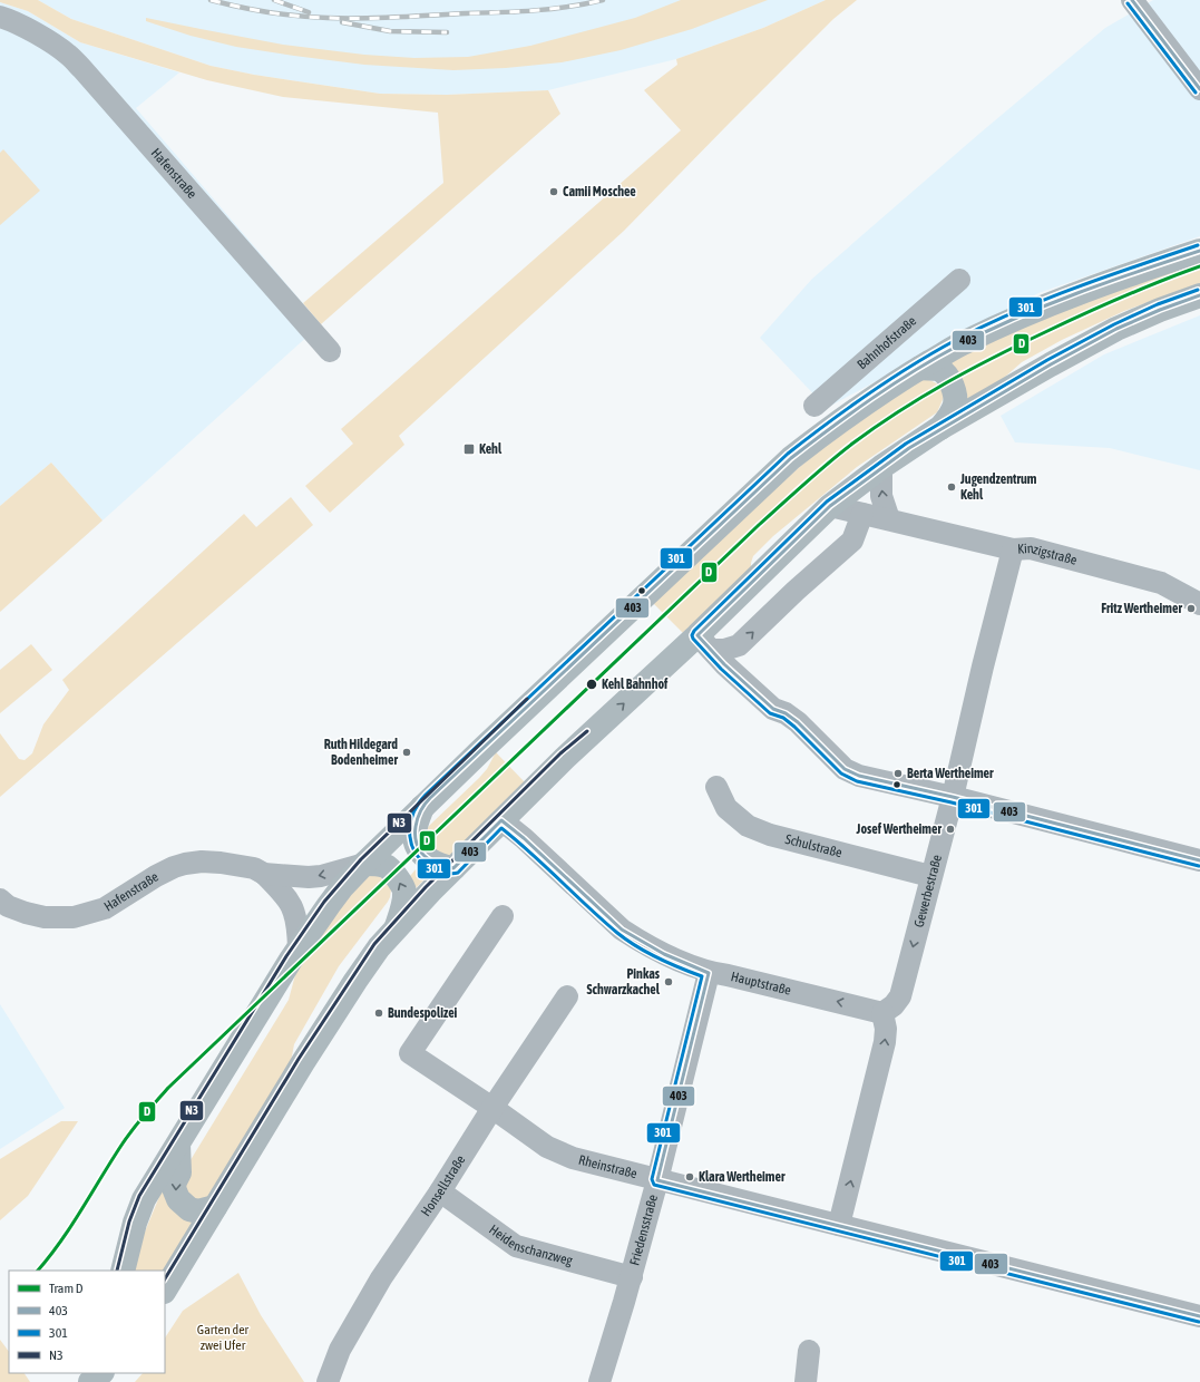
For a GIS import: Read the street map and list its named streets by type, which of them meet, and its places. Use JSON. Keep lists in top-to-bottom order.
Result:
{
  "streets": {
    "main road": ["Hafenstraße"],
    "street": [
      "Bahnhofstraße",
      "Kinzigstraße",
      "Schulstraße",
      "Gewerbestraße",
      "Hauptstraße",
      "Rheinstraße",
      "Honsellstraße",
      "Friedensstraße",
      "Heidenschanzweg"
    ]
  },
  "crossings": [
    ["Kinzigstraße", "Gewerbestraße"],
    ["Schulstraße", "Gewerbestraße"],
    ["Gewerbestraße", "Hauptstraße"],
    ["Hauptstraße", "Friedensstraße"],
    ["Rheinstraße", "Honsellstraße"],
    ["Rheinstraße", "Friedensstraße"],
    ["Honsellstraße", "Heidenschanzweg"],
    ["Friedensstraße", "Heidenschanzweg"]
  ],
  "one_way": ["Hauptstraße"],
  "parks": ["Garten der zwei Ufer"],
  "places": {
    "other": [
      "Camii Moschee",
      "Jugendzentrum Kehl",
      "Fritz Wertheimer",
      "Kehl Bahnhof",
      "Ruth Hildegard Bodenheimer",
      "Berta Wertheimer",
      "Josef Wertheimer",
      "Pinkas Schwarzkachel",
      "Bundespolizei",
      "Klara Wertheimer"
    ],
    "transit": ["Kehl"]
  },
  "lines": [
    "transit line 403",
    "transit line 301",
    "tram line D",
    "transit line N3"
  ],
  "legend": [
    "Tram D",
    "403",
    "301",
    "N3"
  ]
}
